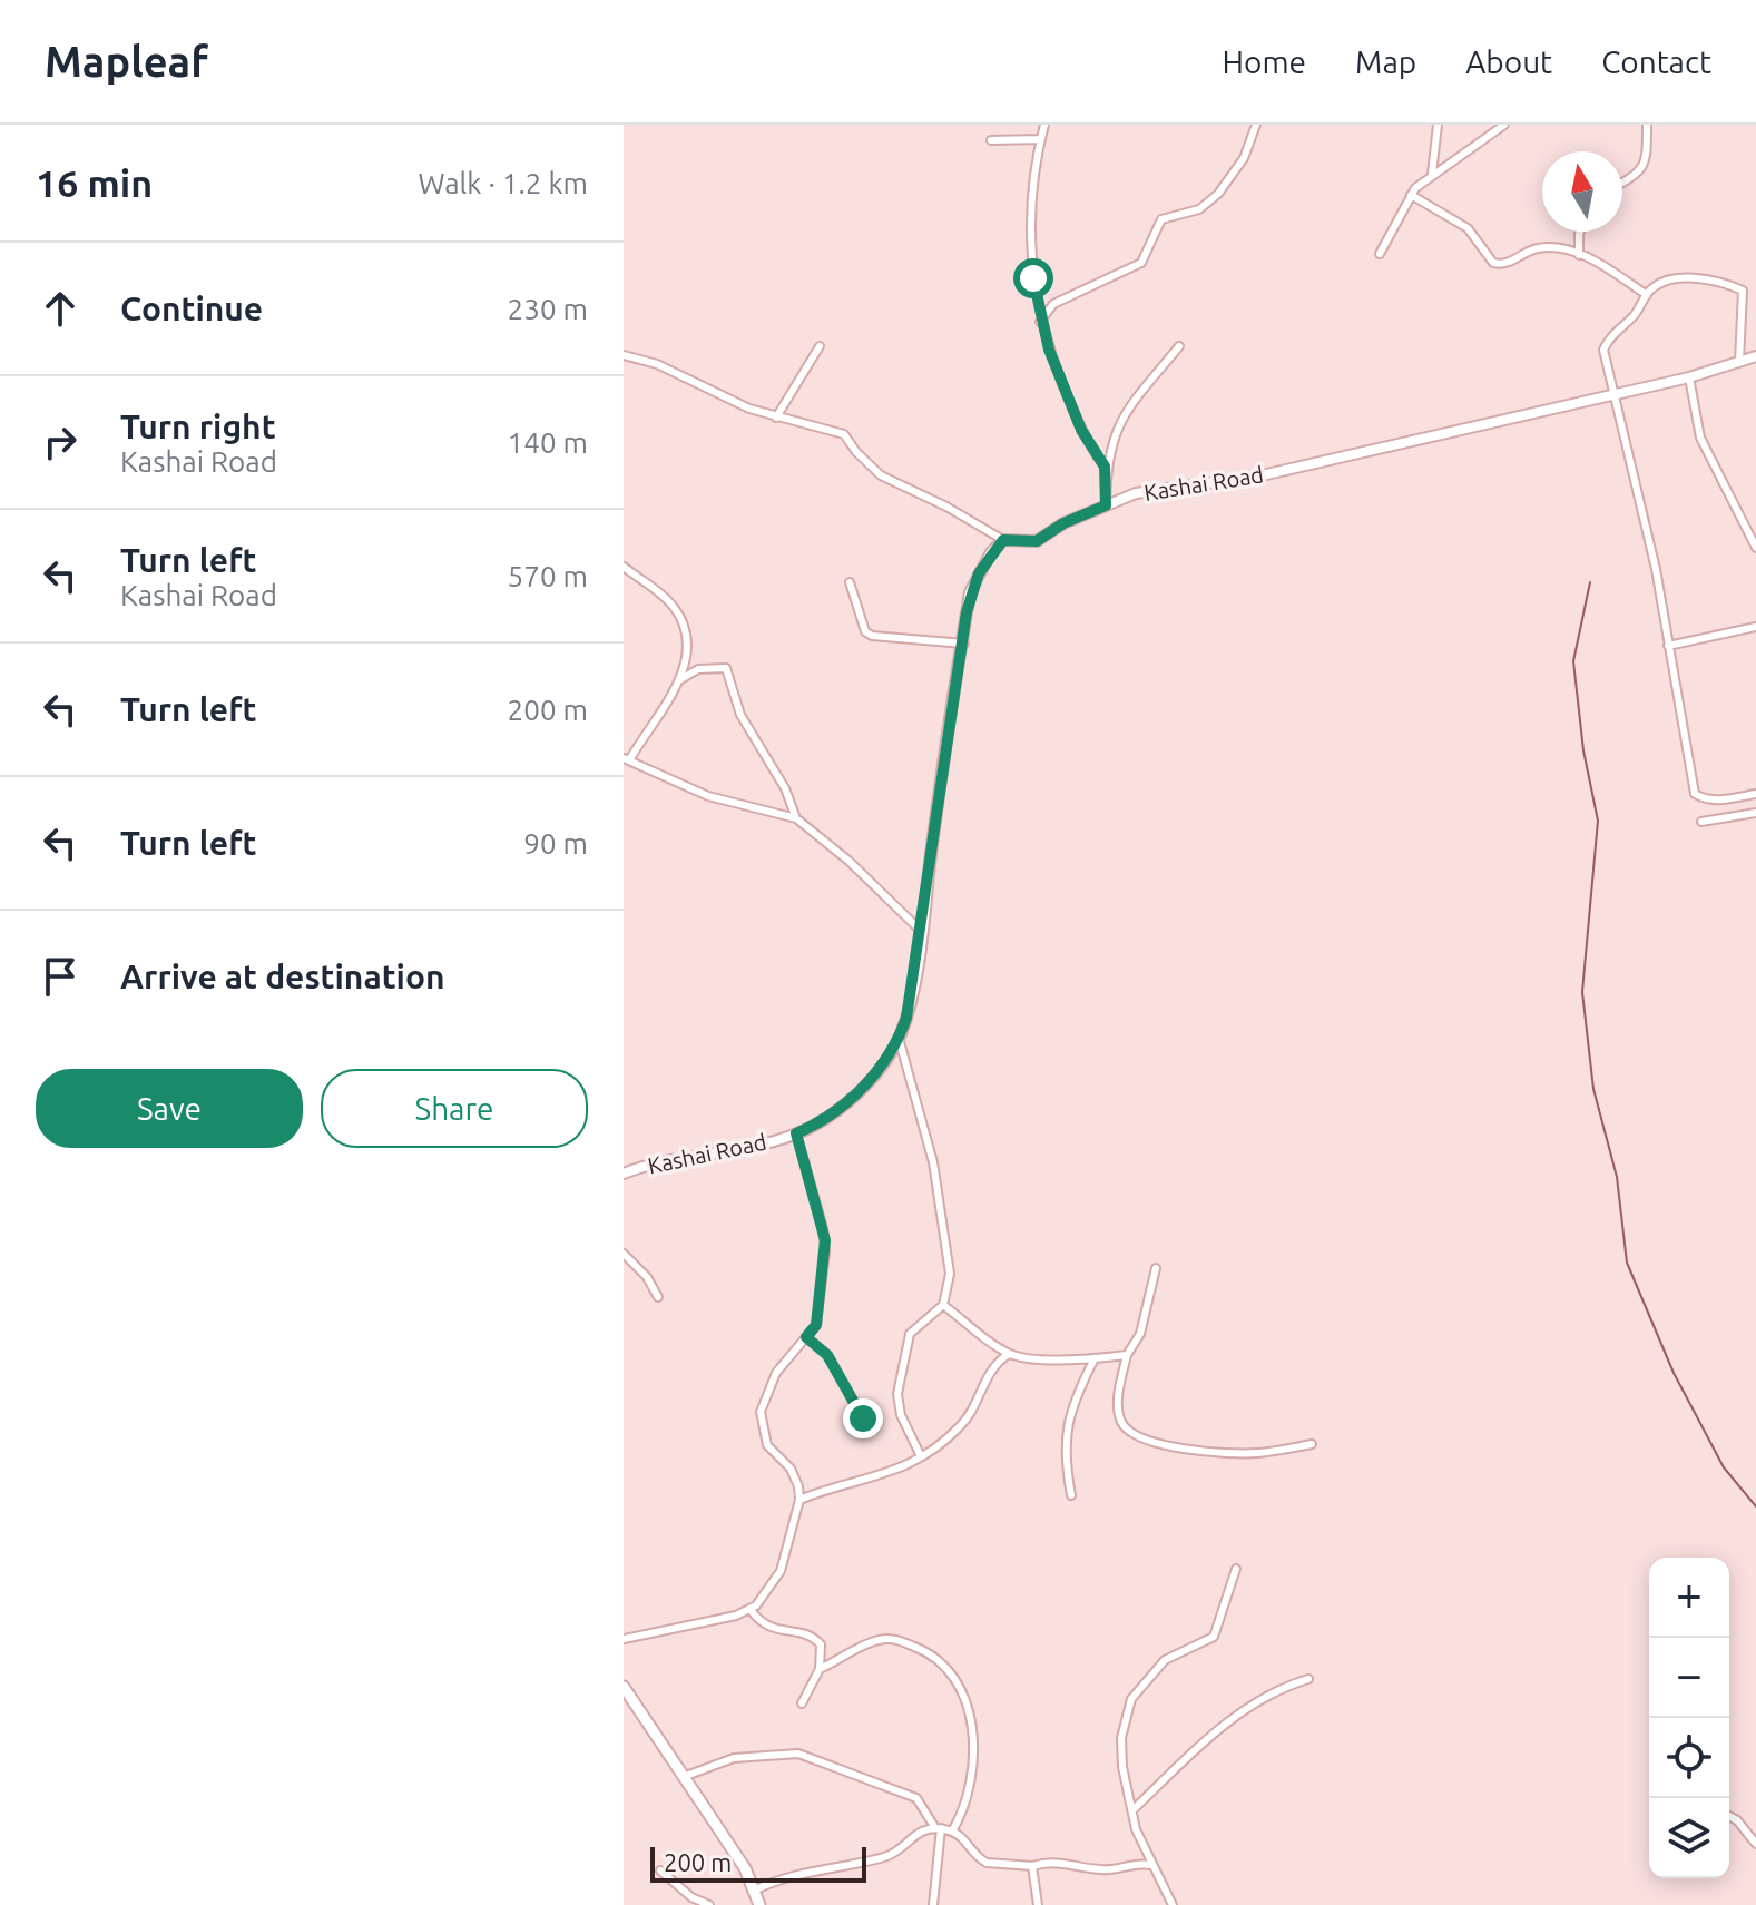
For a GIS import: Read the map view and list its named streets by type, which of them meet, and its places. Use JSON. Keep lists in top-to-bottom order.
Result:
{
  "streets": {
    "street": ["Kashai Road"]
  },
  "scale_bar": "200 m",
  "north": "top",
  "page": {
    "header": "Mapleaf",
    "nav": [
      "Home",
      "Map",
      "About",
      "Contact"
    ],
    "heading": ["16 min", "Walk · 1.2 km"],
    "list": [
      ["Continue", "230 m"],
      ["Turn right", "Kashai Road", "140 m"],
      ["Turn left", "Kashai Road", "570 m"],
      ["Turn left", "200 m"],
      ["Turn left", "90 m"],
      "Arrive at destination"
    ],
    "buttons": ["Save", "Share"],
    "map_buttons": ["+", "−"],
    "scale": "200 m"
  }
}
